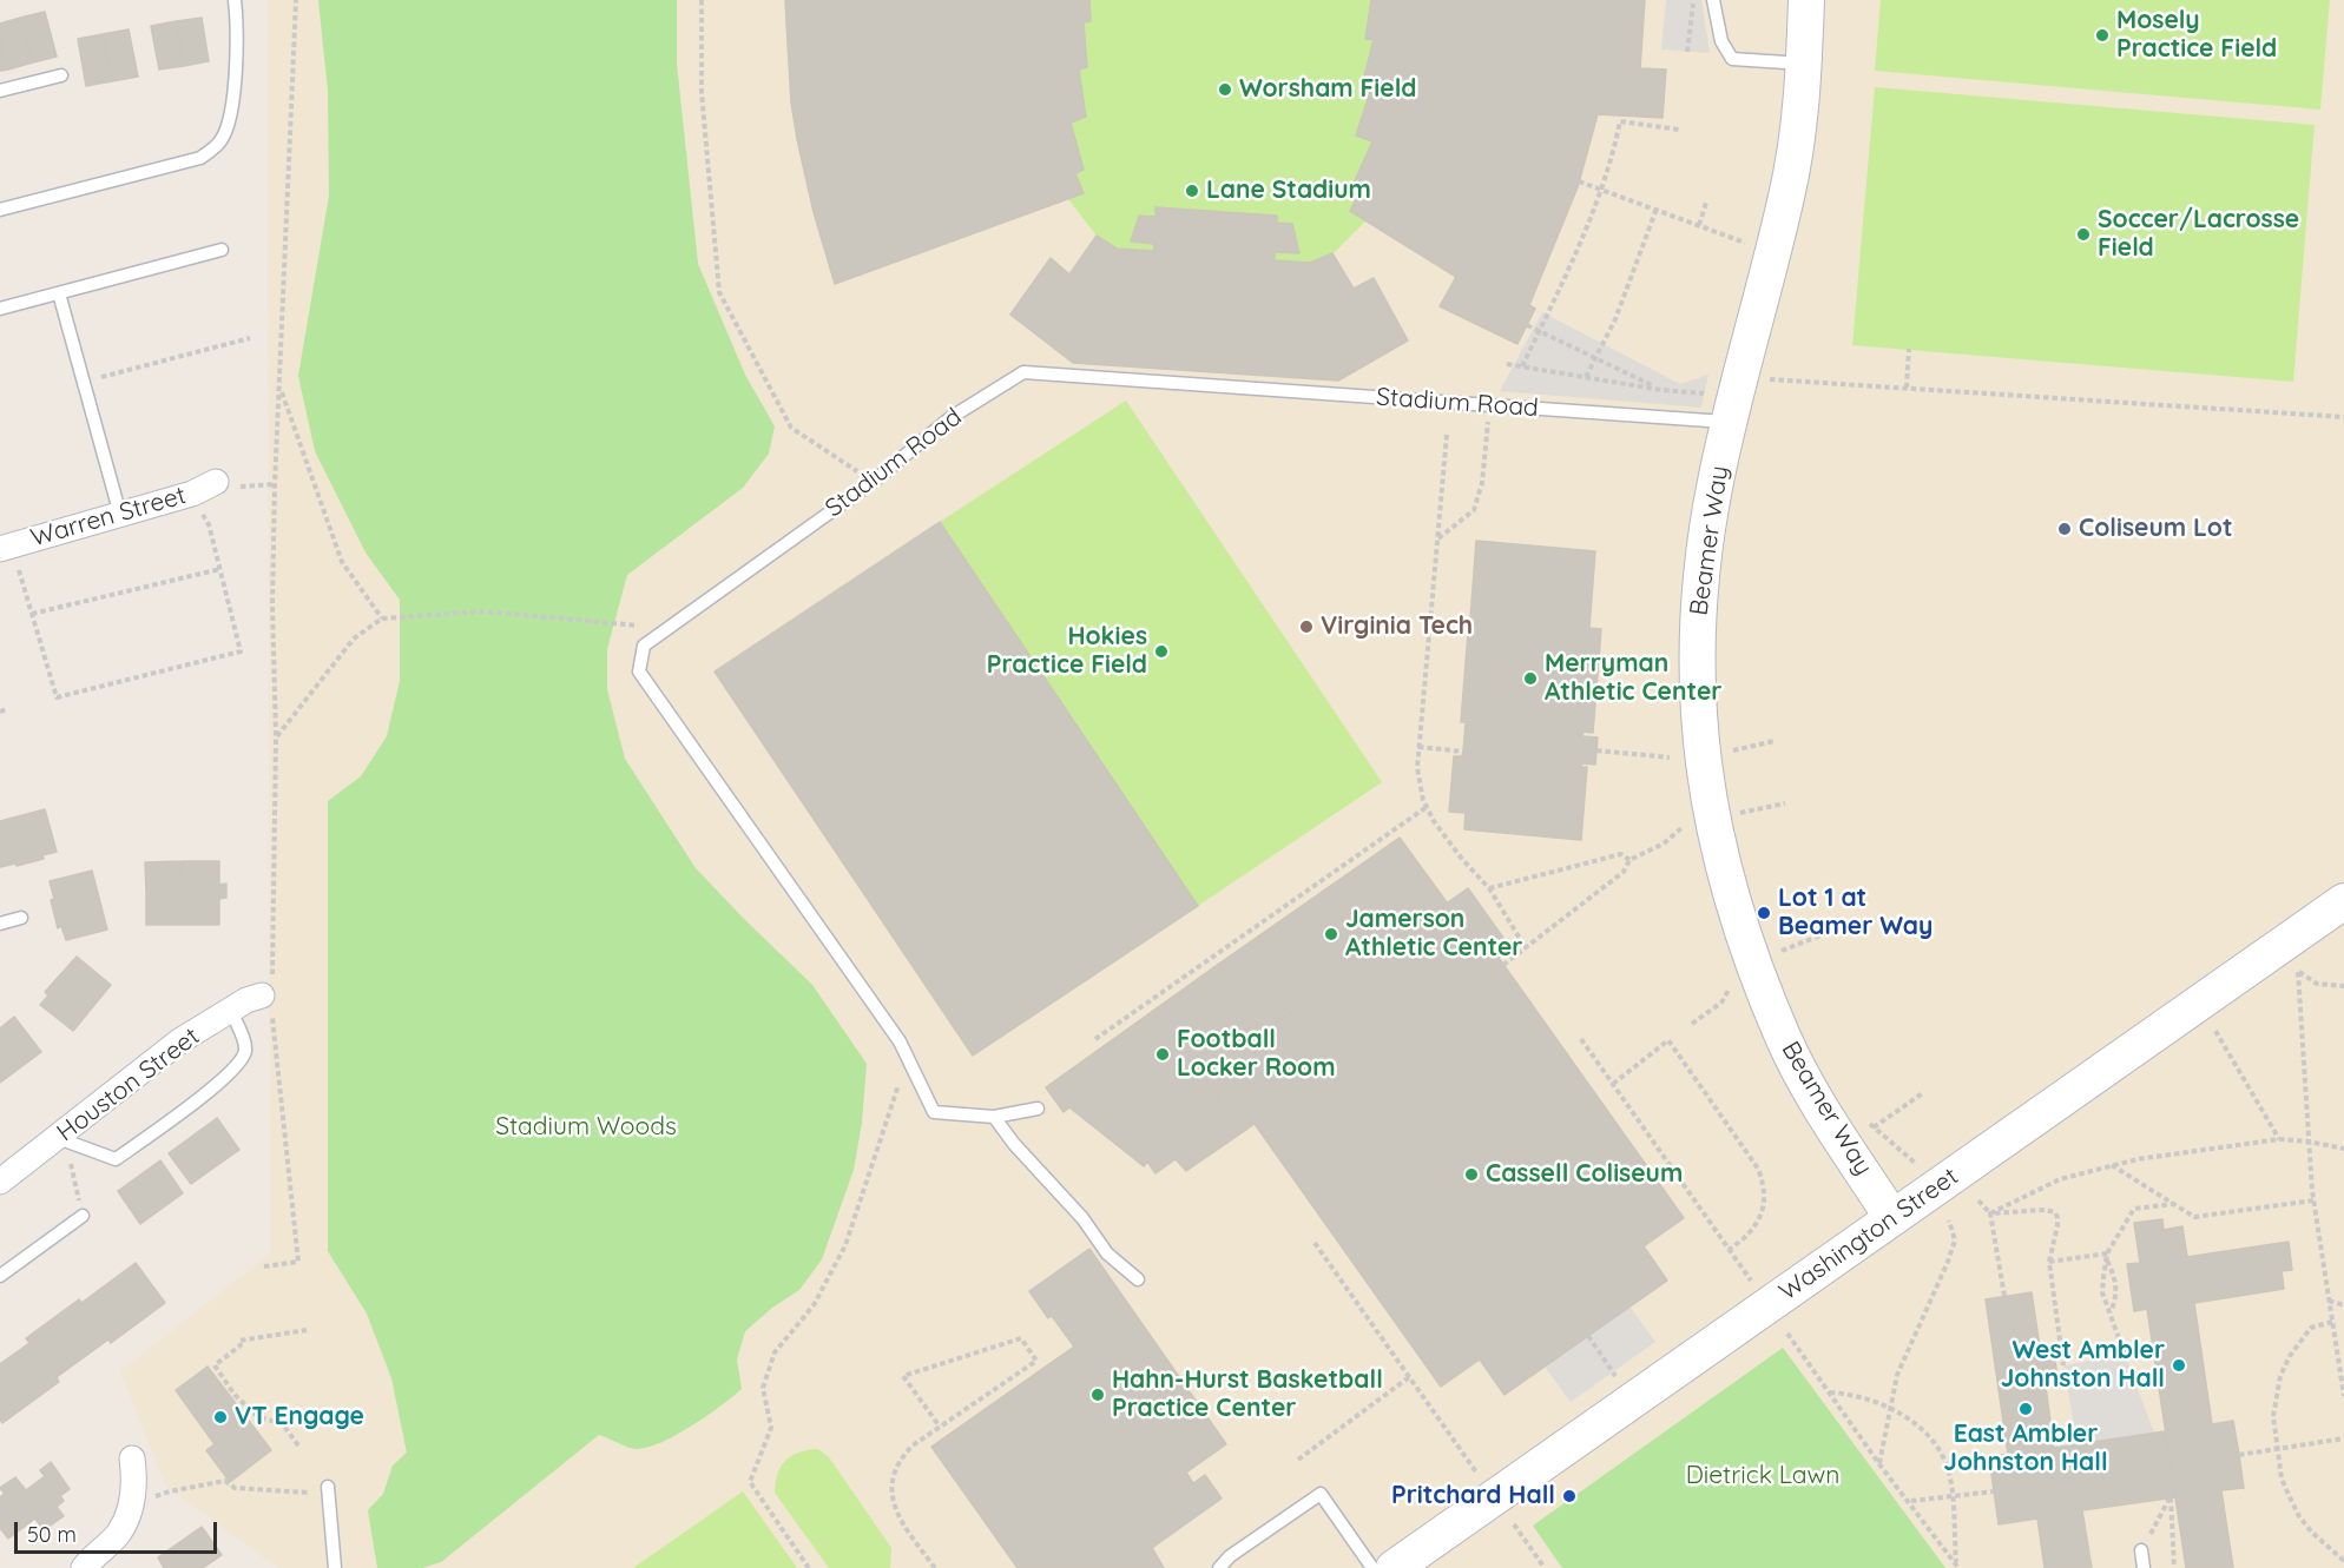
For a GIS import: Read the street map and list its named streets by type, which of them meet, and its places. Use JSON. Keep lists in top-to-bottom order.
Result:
{
  "streets": {
    "main road": ["Beamer Way", "Washington Street"],
    "street": ["Warren Street", "Houston Street"],
    "lane": ["Stadium Road"]
  },
  "crossings": [
    ["Stadium Road", "Beamer Way"],
    ["Beamer Way", "Washington Street"]
  ],
  "parks": ["Stadium Woods", "Dietrick Lawn"],
  "places": [
    "Mosely Practice Field",
    "Worsham Field",
    "Lane Stadium",
    "Soccer/Lacrosse Field",
    "Coliseum Lot",
    "Virginia Tech",
    "Hokies Practice Field",
    "Merryman Athletic Center",
    "Lot 1 at Beamer Way",
    "Jamerson Athletic Center",
    "Football Locker Room",
    "Cassell Coliseum",
    "West Ambler Johnston Hall",
    "Hahn-Hurst Basketball Practice Center",
    "East Ambler Johnston Hall",
    "VT Engage",
    "Pritchard Hall"
  ],
  "scale_bar": "50 m"
}
